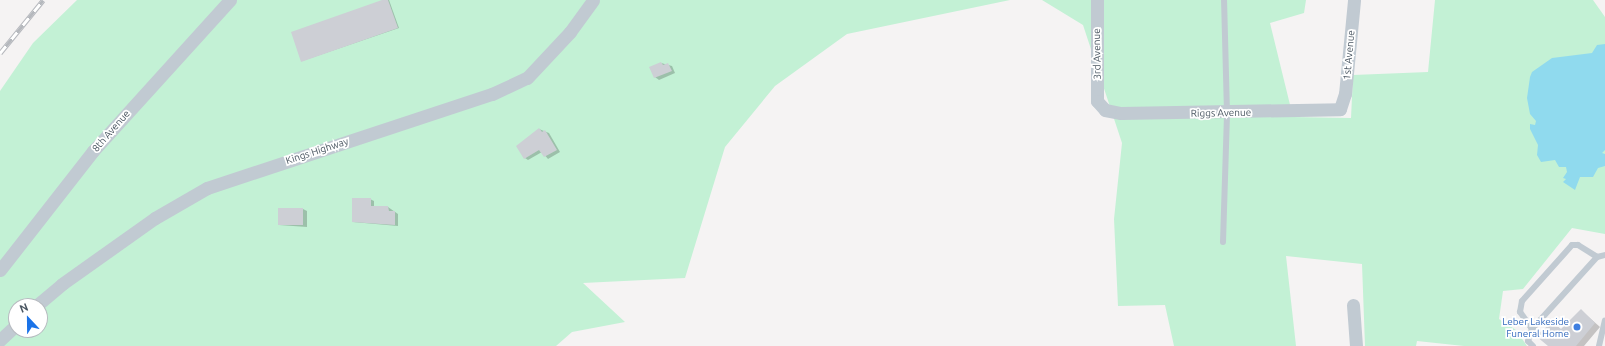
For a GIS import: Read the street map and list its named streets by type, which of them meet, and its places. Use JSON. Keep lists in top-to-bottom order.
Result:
{
  "streets": {
    "street": [
      "3rd Avenue",
      "1st Avenue",
      "Riggs Avenue",
      "8th Avenue",
      "Kings Highway"
    ]
  },
  "crossings": [
    ["3rd Avenue", "Riggs Avenue"],
    ["1st Avenue", "Riggs Avenue"]
  ],
  "places": ["Leber Lakeside Funeral Home"],
  "north": "top"
}
